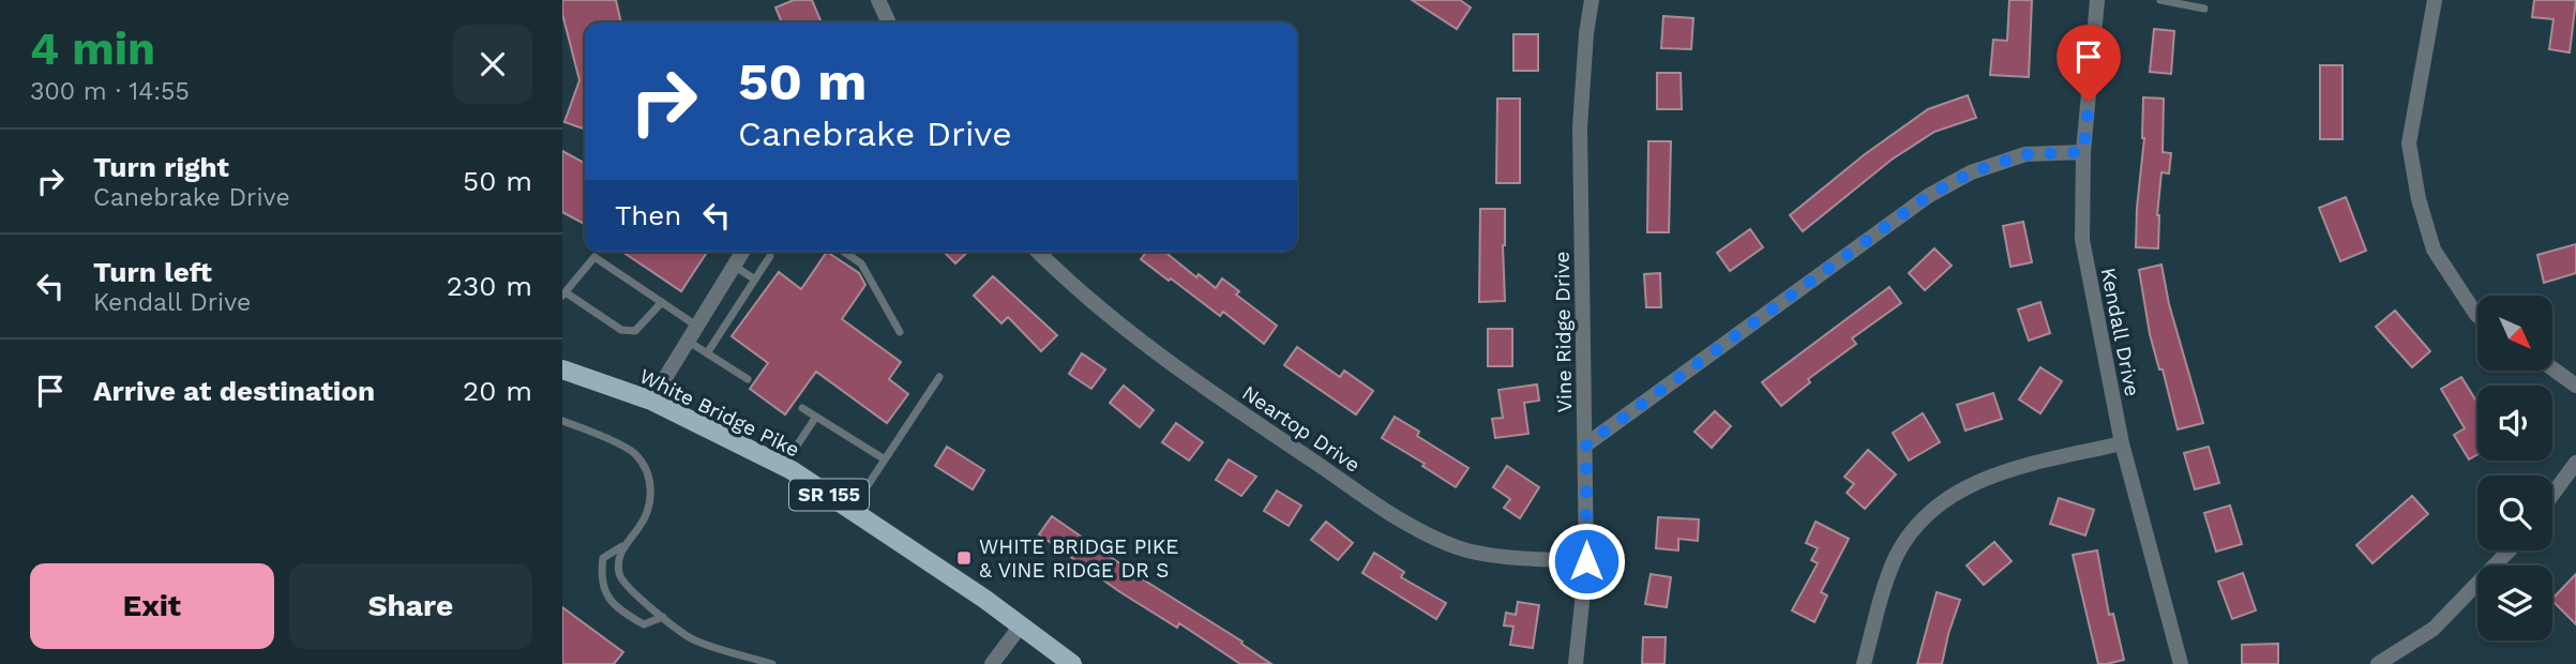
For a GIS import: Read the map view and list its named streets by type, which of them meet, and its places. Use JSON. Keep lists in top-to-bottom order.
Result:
{
  "streets": {
    "main road": ["White Bridge Pike", "SR 155"],
    "street": ["Vine Ridge Drive", "Kendall Drive", "Neartop Drive"]
  },
  "crossings": [
    ["Vine Ridge Drive", "Neartop Drive"]
  ],
  "places": {
    "transit": ["WHITE BRIDGE PIKE & VINE RIDGE DR S"]
  },
  "north": "bottom right",
  "page": {
    "heading": ["4 min", "300 m · 14:55"],
    "turn": ["50 m", "Canebrake Drive"],
    "list": [
      {
        "name": "Turn right",
        "note": "Canebrake Drive",
        "value": "50 m"
      },
      {
        "name": "Turn left",
        "note": "Kendall Drive",
        "value": "230 m"
      },
      {
        "name": "Arrive at destination",
        "value": "20 m"
      }
    ],
    "then": "Then",
    "buttons": ["Exit", "Share"]
  }
}
